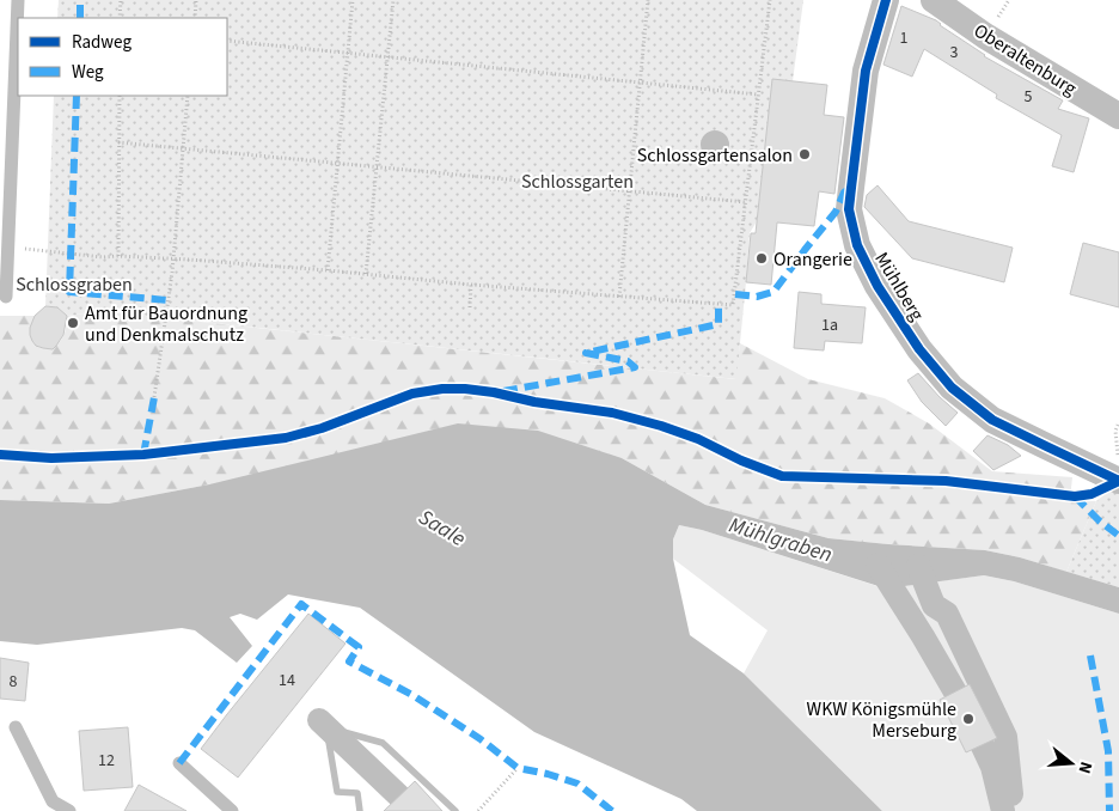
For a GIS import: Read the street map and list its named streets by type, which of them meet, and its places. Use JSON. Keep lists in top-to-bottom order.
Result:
{
  "streets": {
    "street": ["Oberaltenburg", "Mühlberg"]
  },
  "water": ["Saale", "Mühlgraben"],
  "parks": ["Schlossgarten", "Schlossgraben"],
  "places": [
    "Schlossgartensalon",
    "Orangerie",
    "Amt für Bauordnung und Denkmalschutz",
    "WKW Königsmühle Merseburg"
  ],
  "house_numbers": [
    "1",
    "3",
    "5",
    "1a",
    "14",
    "8",
    "12"
  ],
  "legend": ["Radweg", "Weg"],
  "north": "right"
}
